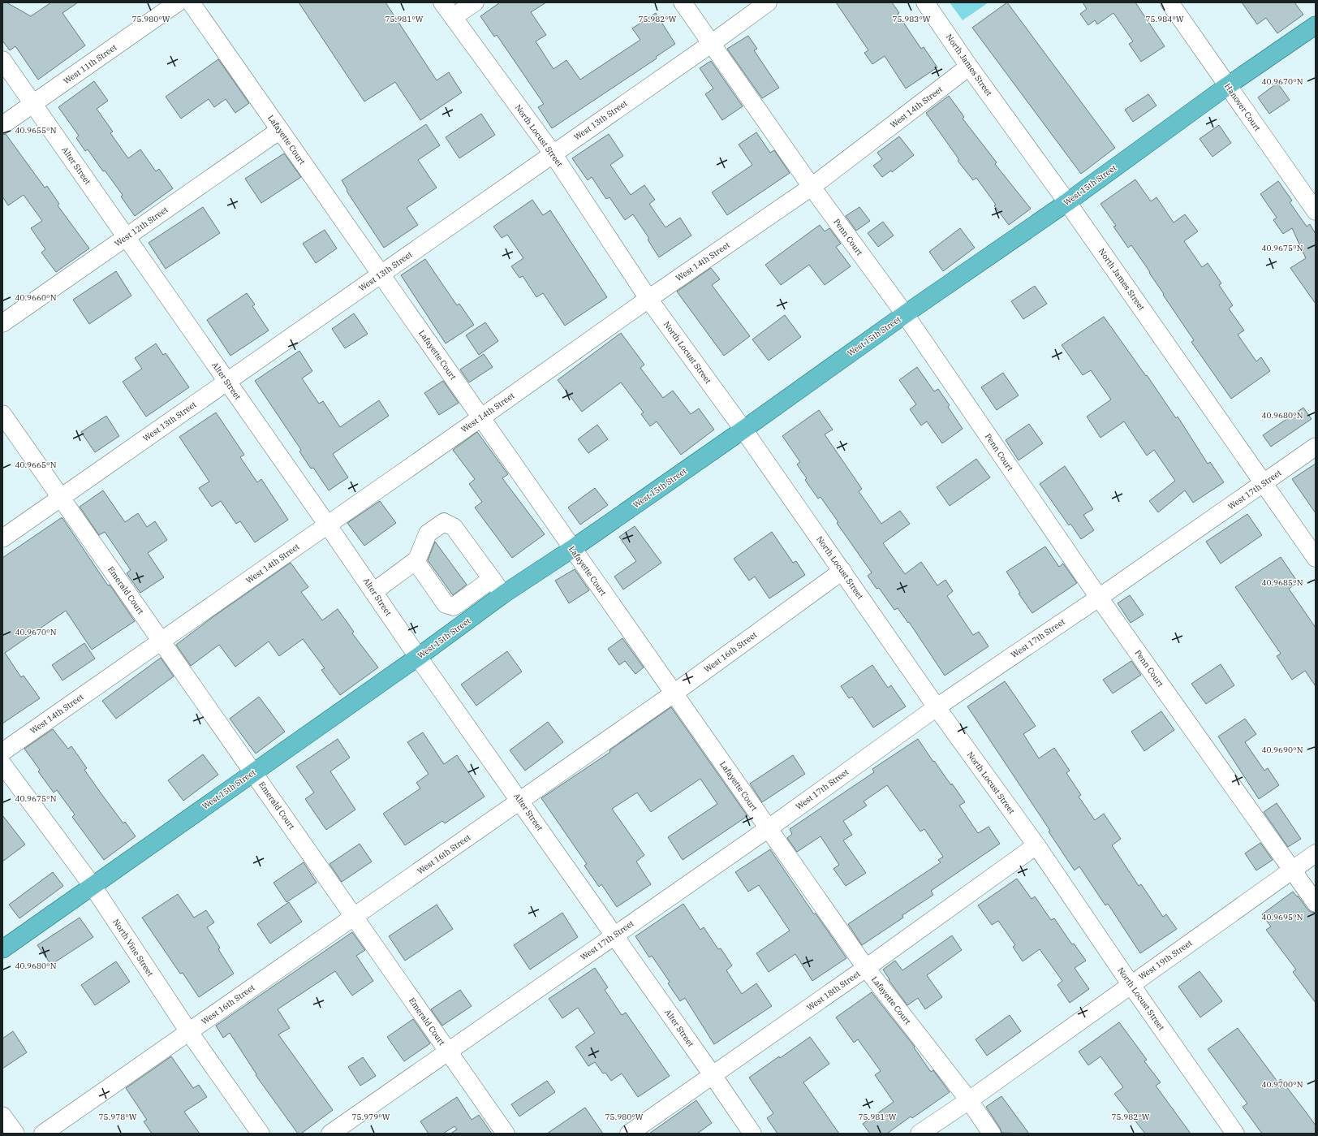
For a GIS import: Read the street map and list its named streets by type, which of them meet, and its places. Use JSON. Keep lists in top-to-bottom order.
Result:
{
  "streets": {
    "main road": ["West 15th Street"],
    "street": [
      "West 11th Street",
      "North James Street",
      "West 14th Street",
      "Hanover Court",
      "West 13th Street",
      "North Locust Street",
      "Lafayette Court",
      "Alter Street",
      "West 12th Street",
      "Penn Court",
      "West 17th Street",
      "Emerald Court",
      "West 16th Street",
      "North Vine Street",
      "West 19th Street",
      "West 18th Street"
    ]
  },
  "crossings": [
    ["West 11th Street", "Alter Street"],
    ["North James Street", "West 14th Street"],
    ["North James Street", "West 15th Street"],
    ["North James Street", "West 17th Street"],
    ["West 14th Street", "North Locust Street"],
    ["West 14th Street", "Lafayette Court"],
    ["West 14th Street", "Alter Street"],
    ["West 14th Street", "Penn Court"],
    ["West 14th Street", "Emerald Court"],
    ["Hanover Court", "West 15th Street"],
    ["West 13th Street", "North Locust Street"],
    ["West 13th Street", "Lafayette Court"],
    ["West 13th Street", "Alter Street"],
    ["West 13th Street", "Penn Court"],
    ["West 13th Street", "Emerald Court"],
    ["North Locust Street", "West 15th Street"],
    ["North Locust Street", "West 17th Street"],
    ["North Locust Street", "West 16th Street"],
    ["North Locust Street", "West 19th Street"],
    ["North Locust Street", "West 18th Street"],
    ["Lafayette Court", "West 15th Street"],
    ["Lafayette Court", "West 12th Street"],
    ["Lafayette Court", "West 17th Street"],
    ["Lafayette Court", "West 16th Street"],
    ["Lafayette Court", "West 19th Street"],
    ["Lafayette Court", "West 18th Street"],
    ["Alter Street", "West 15th Street"],
    ["Alter Street", "West 12th Street"],
    ["Alter Street", "West 17th Street"],
    ["Alter Street", "West 16th Street"],
    ["Alter Street", "West 18th Street"],
    ["West 15th Street", "Penn Court"],
    ["West 15th Street", "Emerald Court"],
    ["West 15th Street", "North Vine Street"],
    ["Penn Court", "West 17th Street"],
    ["Penn Court", "West 19th Street"],
    ["West 17th Street", "Emerald Court"],
    ["Emerald Court", "West 16th Street"],
    ["West 16th Street", "North Vine Street"]
  ],
  "coordinates": [
    "75.980°W",
    "75.981°W",
    "75.982°W",
    "75.983°W",
    "75.984°W",
    "40.9670°N",
    "40.9655°N",
    "40.9675°N",
    "40.9660°N",
    "40.9680°N",
    "40.9665°N",
    "40.9685°N",
    "40.9690°N",
    "40.9695°N",
    "40.9700°N",
    "75.978°W",
    "75.979°W"
  ]
}
